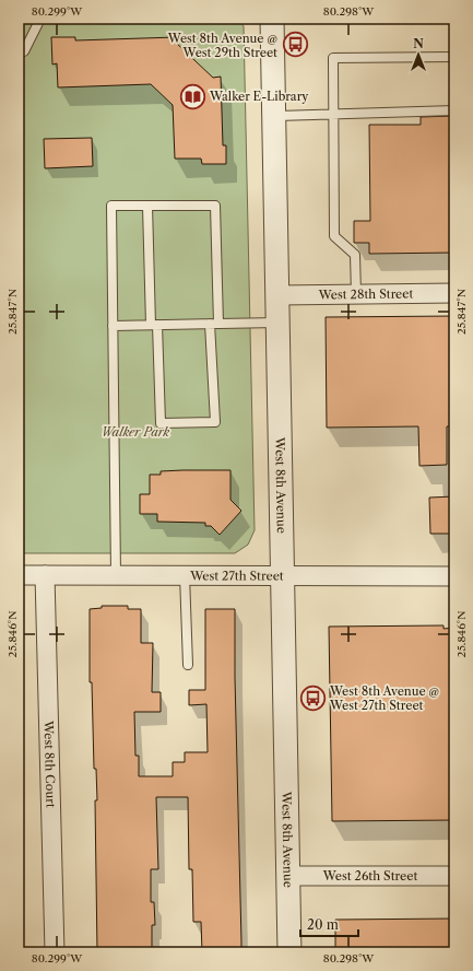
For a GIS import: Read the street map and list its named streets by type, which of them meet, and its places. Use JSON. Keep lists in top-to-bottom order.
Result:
{
  "streets": {
    "street": [
      "West 28th Street",
      "West 8th Avenue",
      "West 27th Street",
      "West 8th Court",
      "West 26th Street"
    ]
  },
  "crossings": [
    ["West 28th Street", "West 8th Avenue"],
    ["West 8th Avenue", "West 27th Street"],
    ["West 8th Avenue", "West 26th Street"],
    ["West 27th Street", "West 8th Court"]
  ],
  "parks": ["Walker Park"],
  "places": {
    "bus stop": ["West 8th Avenue @ West 29th Street", "West 8th Avenue @ West 27th Street"],
    "library": ["Walker E-Library"]
  },
  "scale_bar": "20 m",
  "north": "top",
  "coordinates": [
    "80.299°W",
    "80.298°W",
    "25.847°N",
    "25.846°N"
  ]
}
